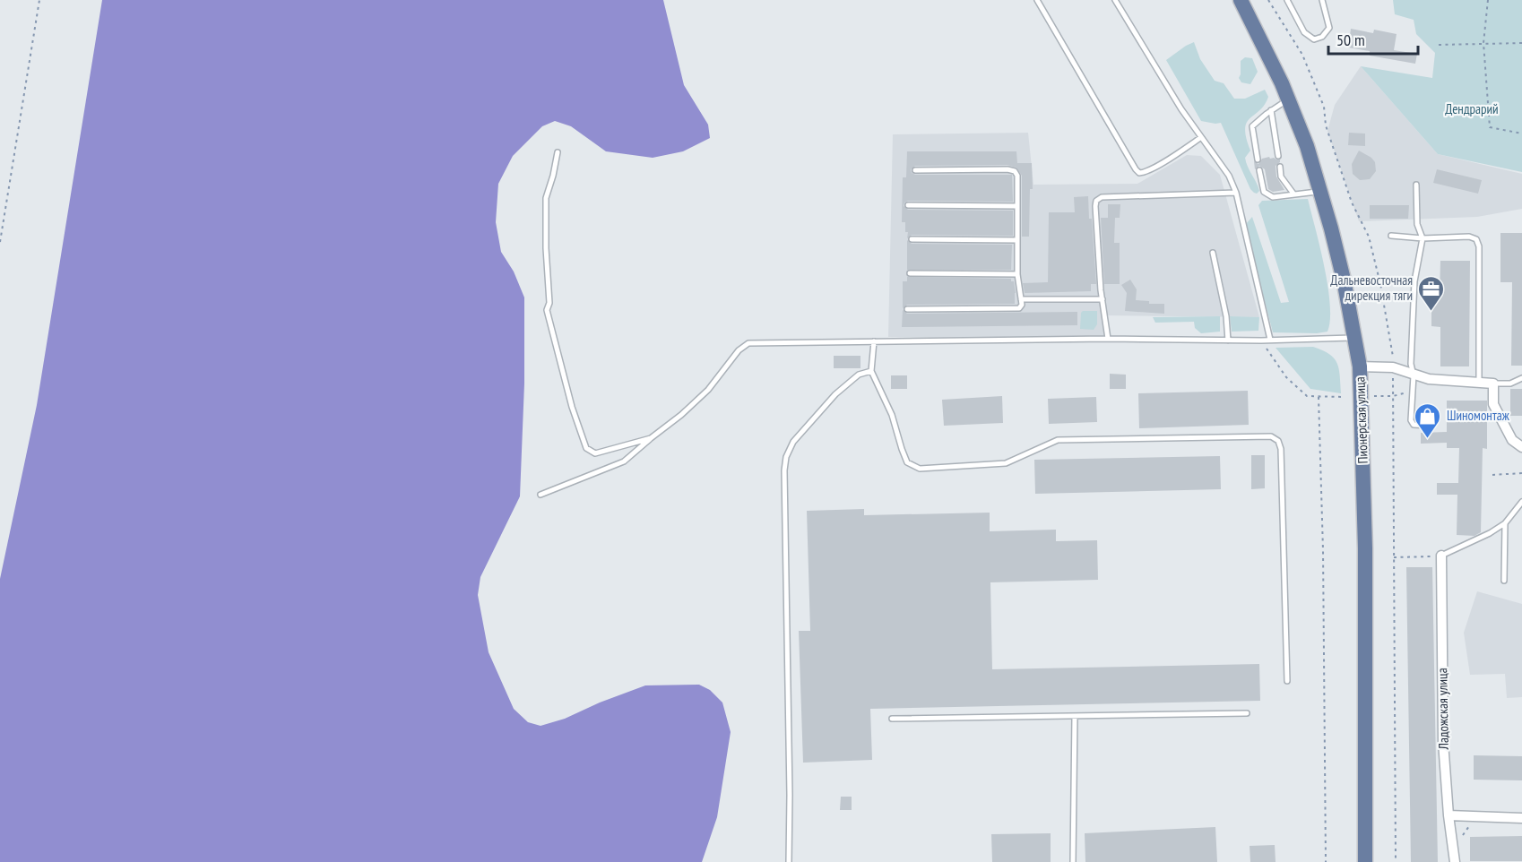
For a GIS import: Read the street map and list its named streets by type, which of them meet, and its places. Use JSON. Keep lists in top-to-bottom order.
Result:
{
  "streets": {
    "main road": ["Пионерская улица"],
    "street": ["Ладожская улица"]
  },
  "parks": ["Дендрарий"],
  "places": {
    "office": ["Дальневосточная дирекция тяги"],
    "shop": ["Шиномонтаж"]
  },
  "scale_bar": "50 m"
}
